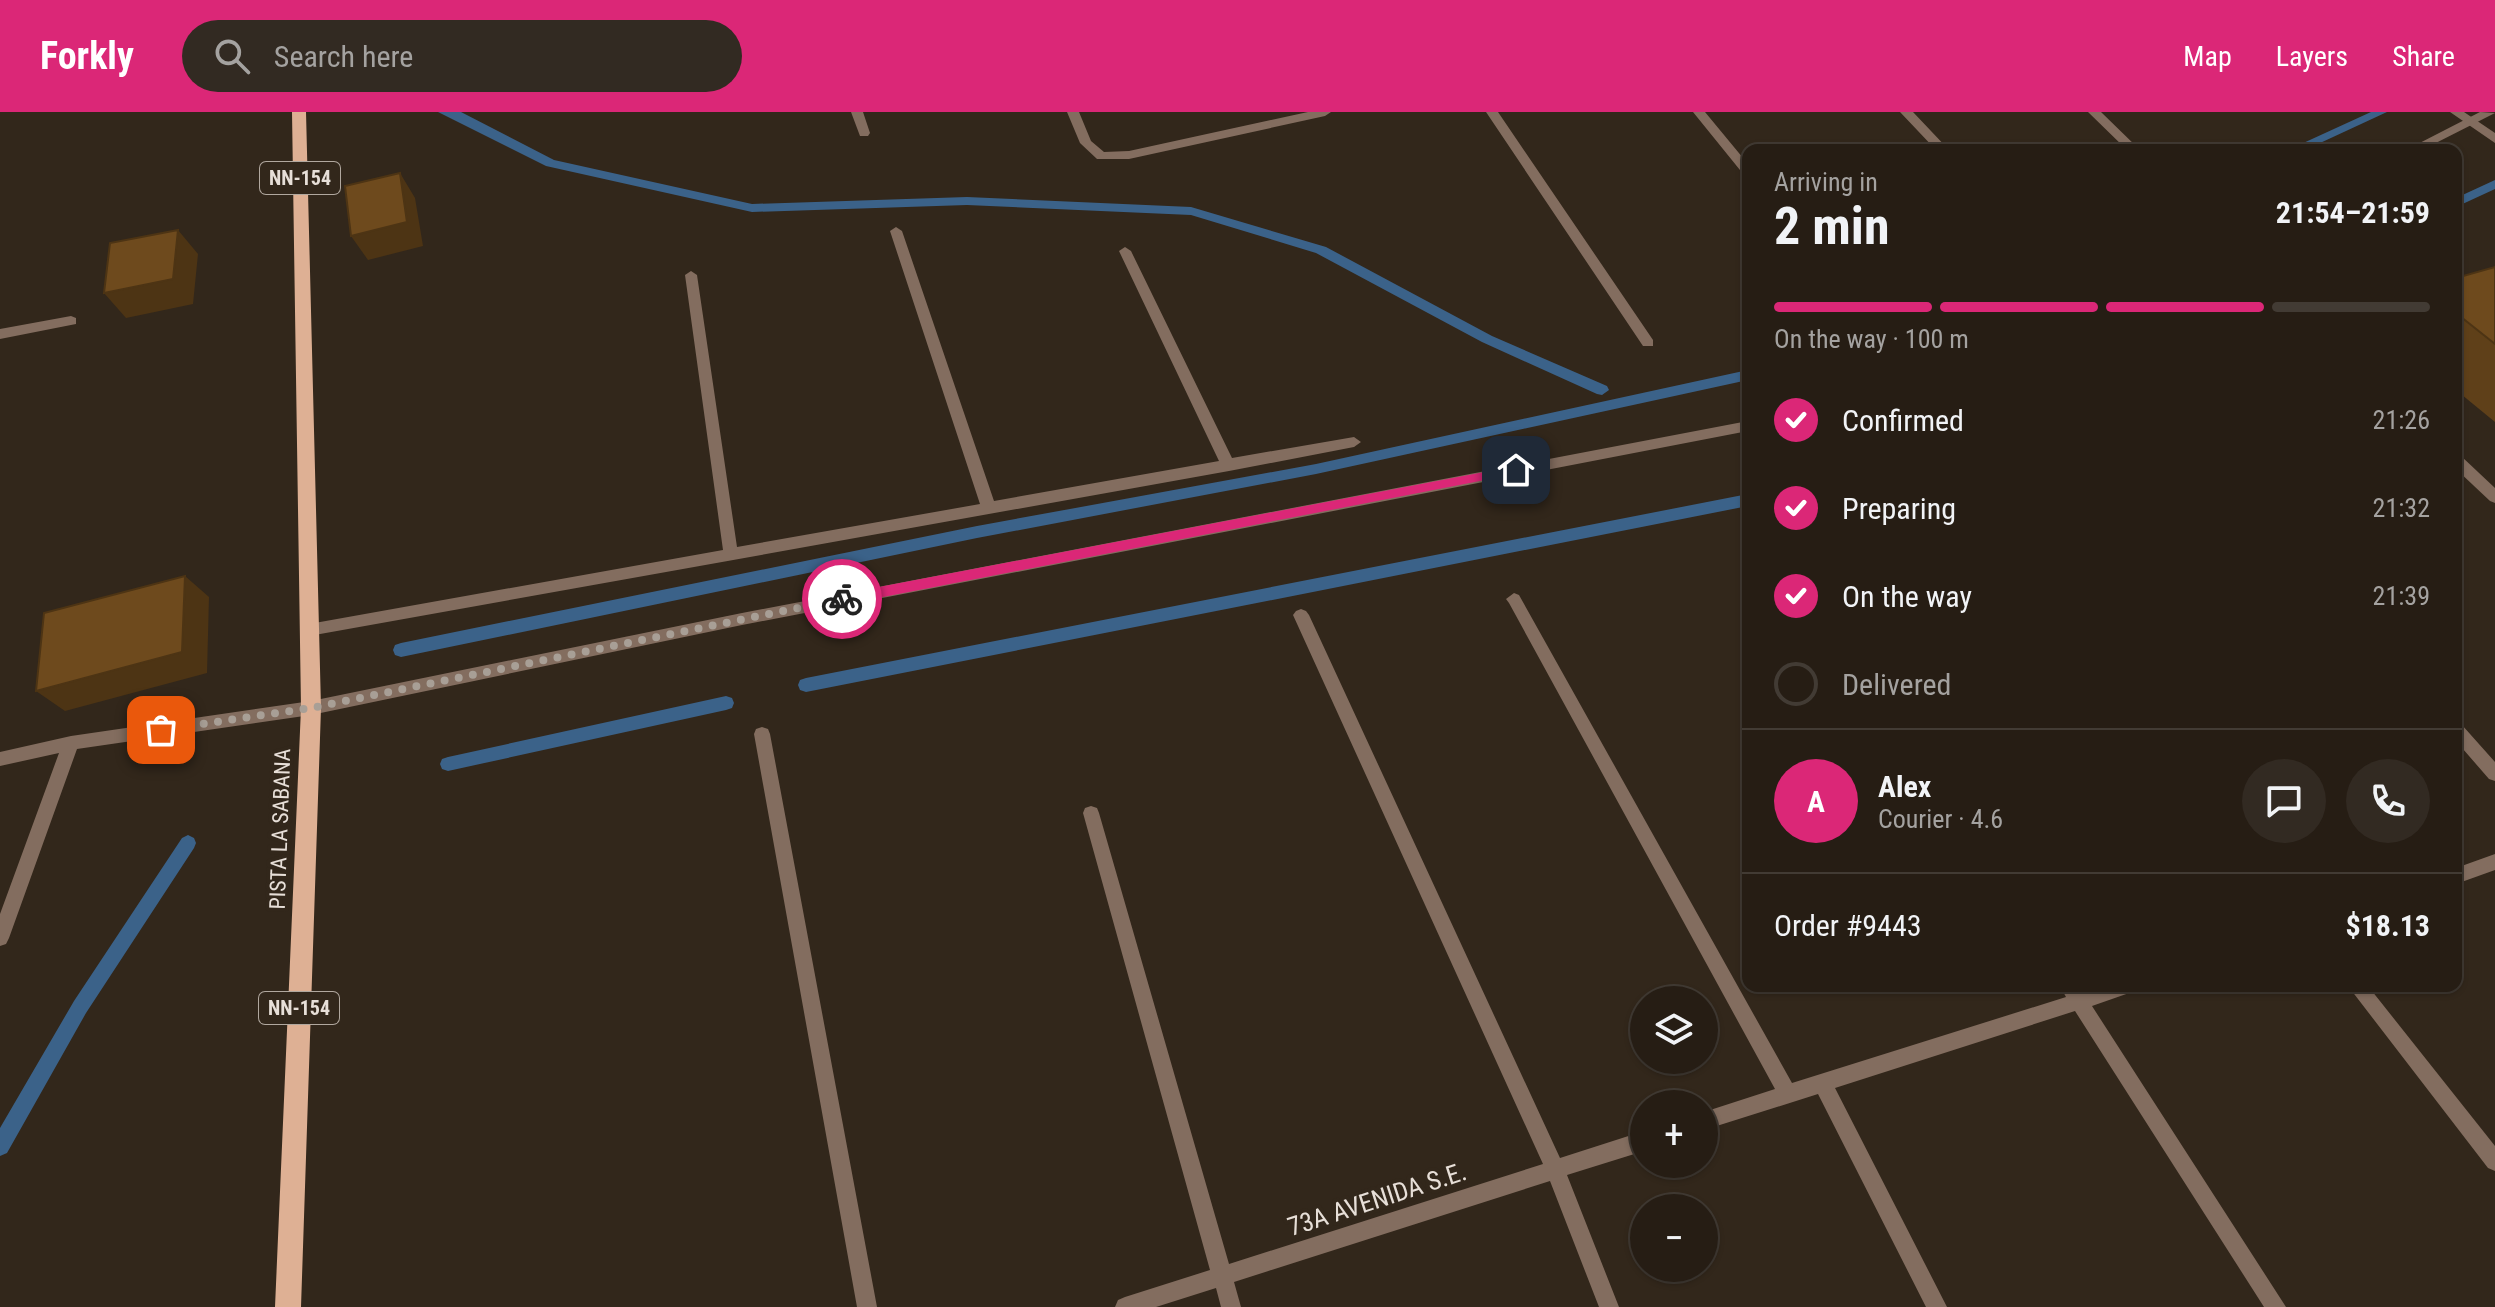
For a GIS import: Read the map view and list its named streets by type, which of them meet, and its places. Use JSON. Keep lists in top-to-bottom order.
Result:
{
  "streets": {
    "main road": ["NN-154", "PISTA LA SABANA"],
    "street": ["73A AVENIDA S.E."]
  },
  "page": {
    "header": "Forkly",
    "search": "Search here",
    "nav": ["Map", "Layers", "Share"],
    "heading": ["2 min", "Arriving in", "21:54–21:59"],
    "panel": [
      "Alex",
      "Courier · 4.6",
      "Order #9443",
      "$18.13"
    ],
    "bar": "On the way · 100 m",
    "list": [
      ["Confirmed", "21:26"],
      ["Preparing", "21:32"],
      ["On the way", "21:39"],
      "Delivered"
    ],
    "round": "A",
    "map_buttons": ["+", "−"]
  }
}
